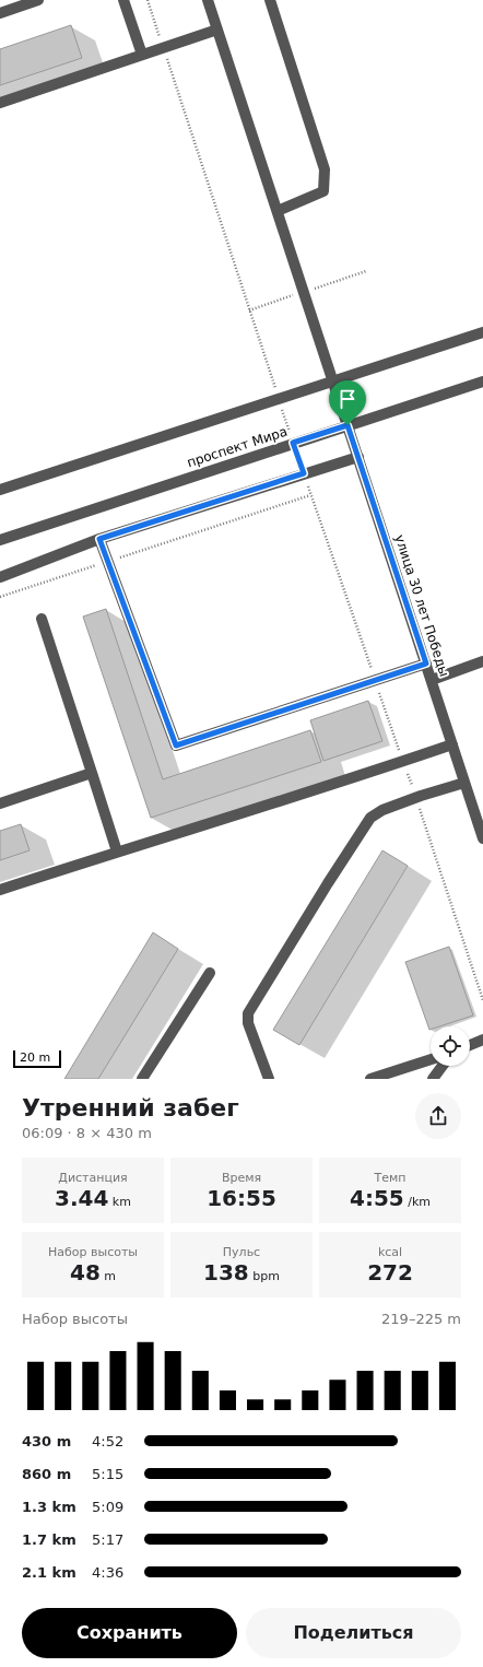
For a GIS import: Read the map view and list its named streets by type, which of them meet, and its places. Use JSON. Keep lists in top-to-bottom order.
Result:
{
  "streets": {
    "street": ["проспект Мира", "улица 30 лет Победы"]
  },
  "crossings": [
    ["проспект Мира", "улица 30 лет Победы"]
  ],
  "scale_bar": "20 m",
  "page": {
    "scale": "20 m",
    "heading": ["Утренний забег", "06:09 · 8 × 430 m"],
    "stats": [
      ["Дистанция", "3.44 km"],
      ["Время", "16:55"],
      ["Темп", "4:55 /km"],
      ["Набор высоты", "48 m"],
      ["Пульс", "138 bpm"],
      ["kcal", "272"]
    ],
    "chart": ["Набор высоты", "219–225 m"],
    "list": [
      {
        "name": "430 m",
        "note": "4:52"
      },
      {
        "name": "860 m",
        "note": "5:15"
      },
      {
        "name": "1.3 km",
        "note": "5:09"
      },
      {
        "name": "1.7 km",
        "note": "5:17"
      },
      {
        "name": "2.1 km",
        "note": "4:36"
      }
    ],
    "buttons": ["Сохранить", "Поделиться"]
  }
}
